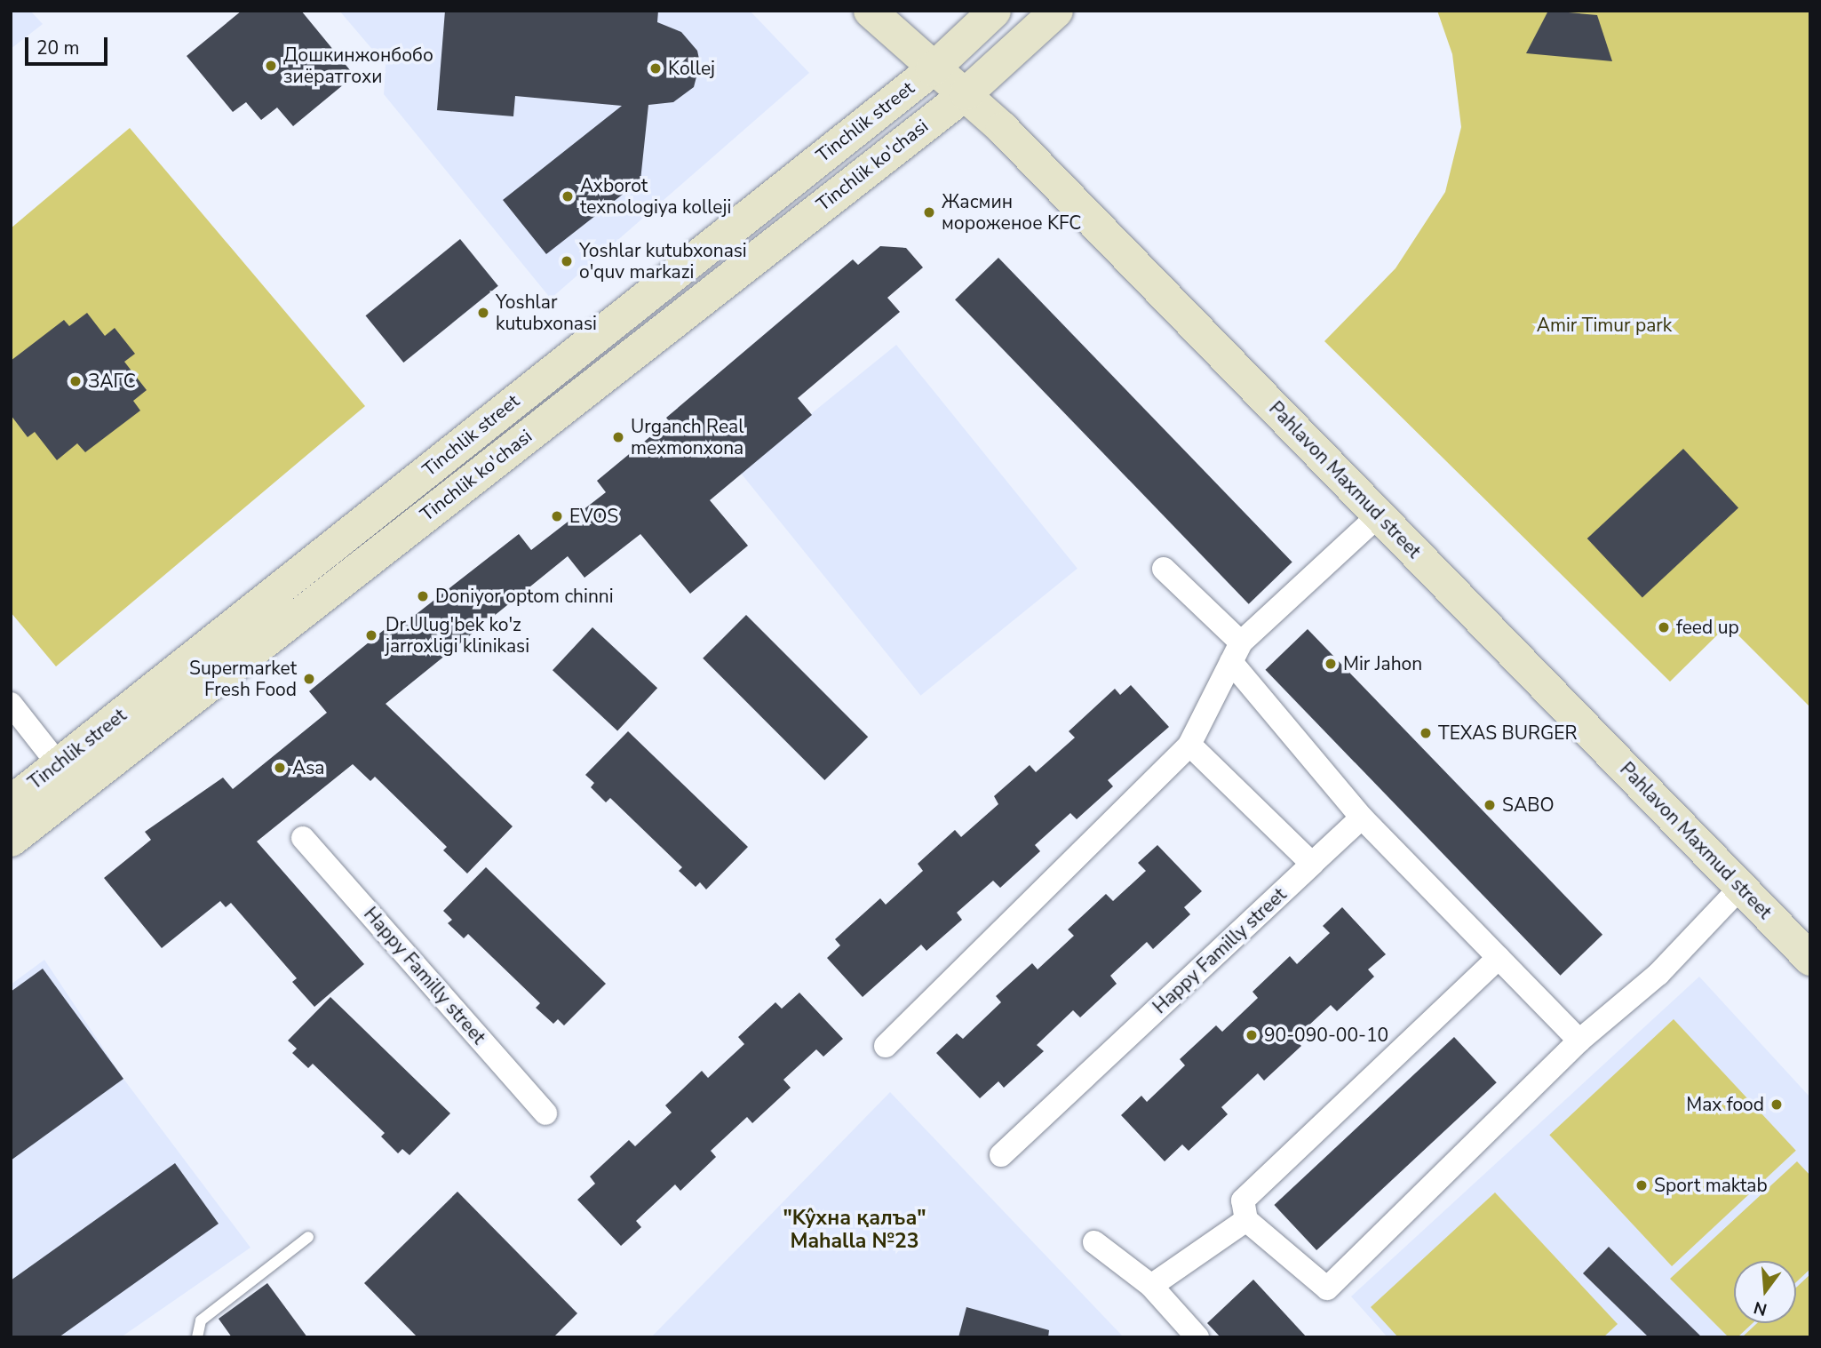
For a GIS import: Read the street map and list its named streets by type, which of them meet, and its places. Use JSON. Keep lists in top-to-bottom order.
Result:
{
  "streets": {
    "main road": ["Tinchlik street", "Tinchlik ko'chasi", "Pahlavon Maxmud street"],
    "street": ["Happy Familly street"]
  },
  "crossings": [
    ["Tinchlik street", "Tinchlik ko'chasi"],
    ["Tinchlik street", "Pahlavon Maxmud street"],
    ["Tinchlik ko'chasi", "Pahlavon Maxmud street"]
  ],
  "districts": ["\"Kŷхна қалъа\" Mahalla №23"],
  "parks": ["Amir Timur park"],
  "places": [
    "Дошкинжонбобо зиёратгохи",
    "Kollej",
    "Axborot texnologiya kolleji",
    "Жасмин мороженое KFC",
    "Yoshlar kutubxonasi o'quv markazi",
    "Yoshlar kutubxonasi",
    "ЗАГС",
    "Urganch Real mexmonxona",
    "EVOS",
    "Doniyor optom chinni",
    "feed up",
    "Dr.Ulug'bek ko'z jarroxligi klinikasi",
    "Mir Jahon",
    "Supermarket Fresh Food",
    "TEXAS BURGER",
    "Asa",
    "SABO",
    "90-090-00-10",
    "Max food",
    "Sport maktab"
  ],
  "scale_bar": "20 m",
  "north": "bottom"
}
